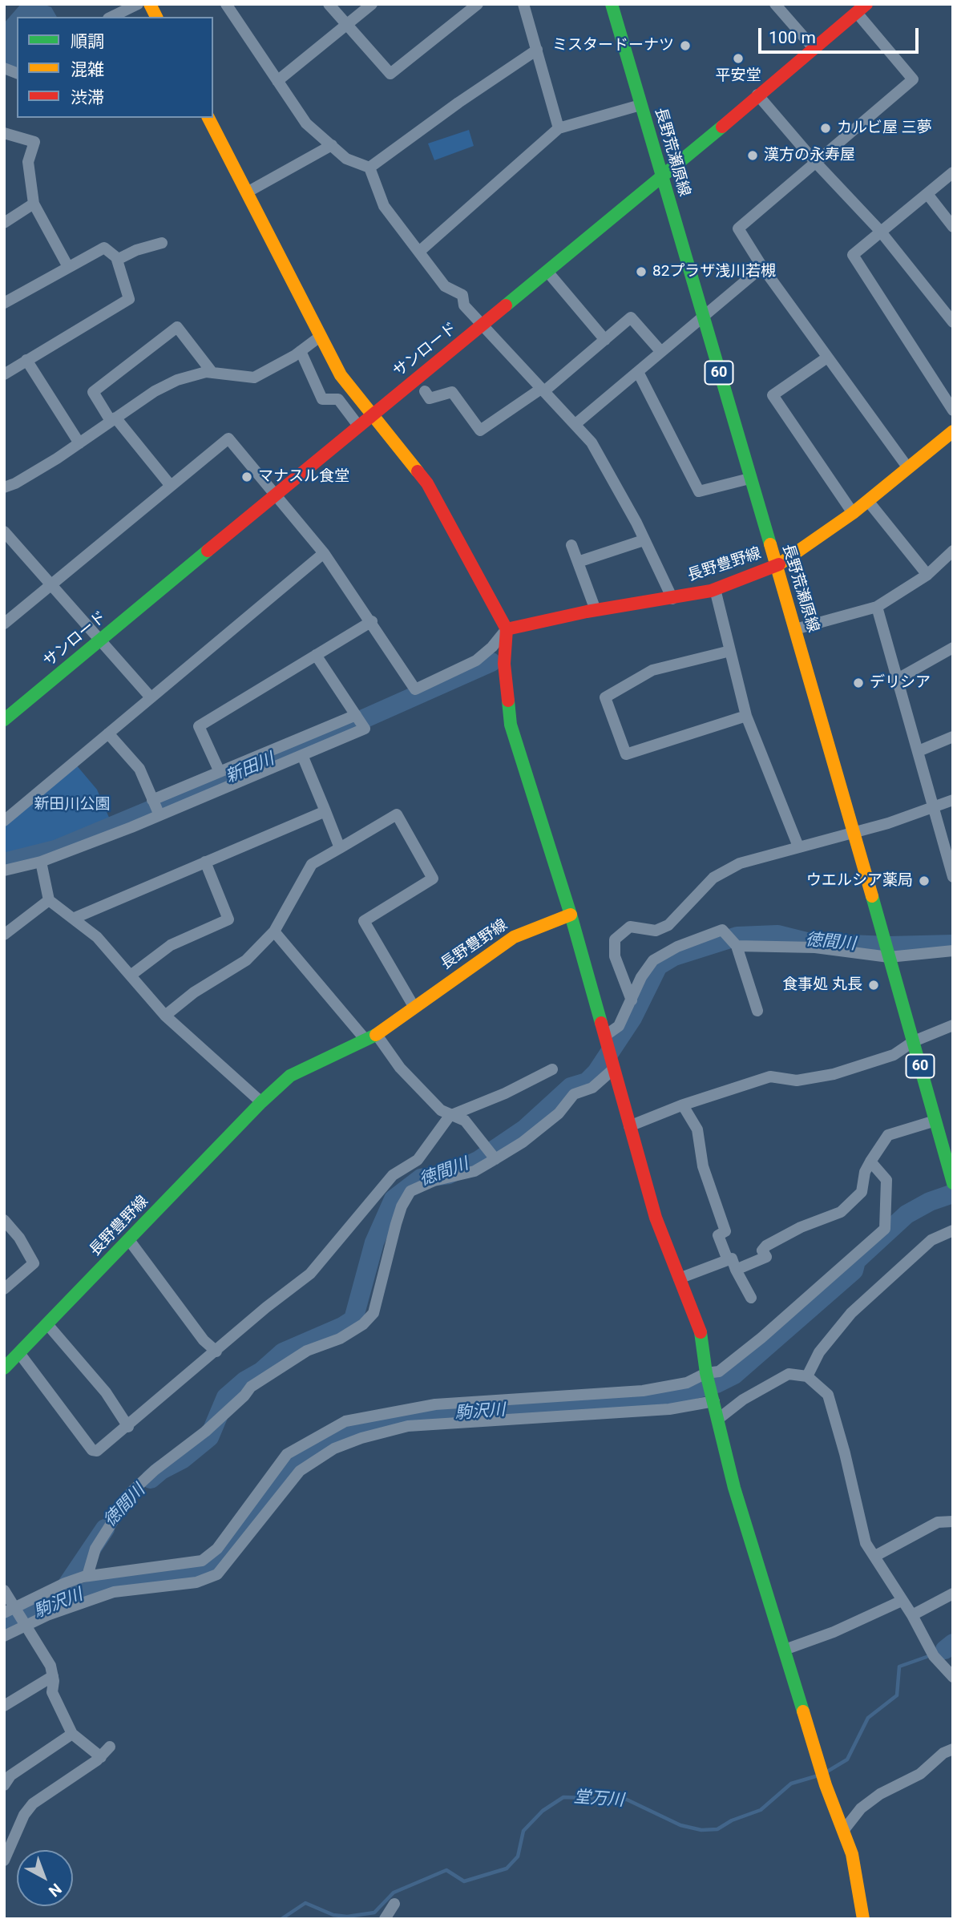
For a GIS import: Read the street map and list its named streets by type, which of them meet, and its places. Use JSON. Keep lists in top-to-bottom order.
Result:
{
  "streets": {
    "street": [
      "長野荒瀬原線",
      "サンロード",
      "60",
      "長野豊野線"
    ]
  },
  "crossings": [
    ["長野荒瀬原線", "サンロード"],
    ["長野荒瀬原線", "長野豊野線"]
  ],
  "water": [
    "新田川",
    "徳間川",
    "駒沢川",
    "堂万川"
  ],
  "parks": ["新田川公園"],
  "places": [
    "ミスタードーナツ",
    "平安堂",
    "カルビ屋 三夢",
    "漢方の永寿屋",
    "82プラザ浅川若槻",
    "マナスル食堂",
    "デリシア",
    "ウエルシア薬局",
    "食事処 丸長"
  ],
  "legend": ["順調", "混雑", "渋滞"],
  "scale_bar": "100 m",
  "north": "bottom right"
}
